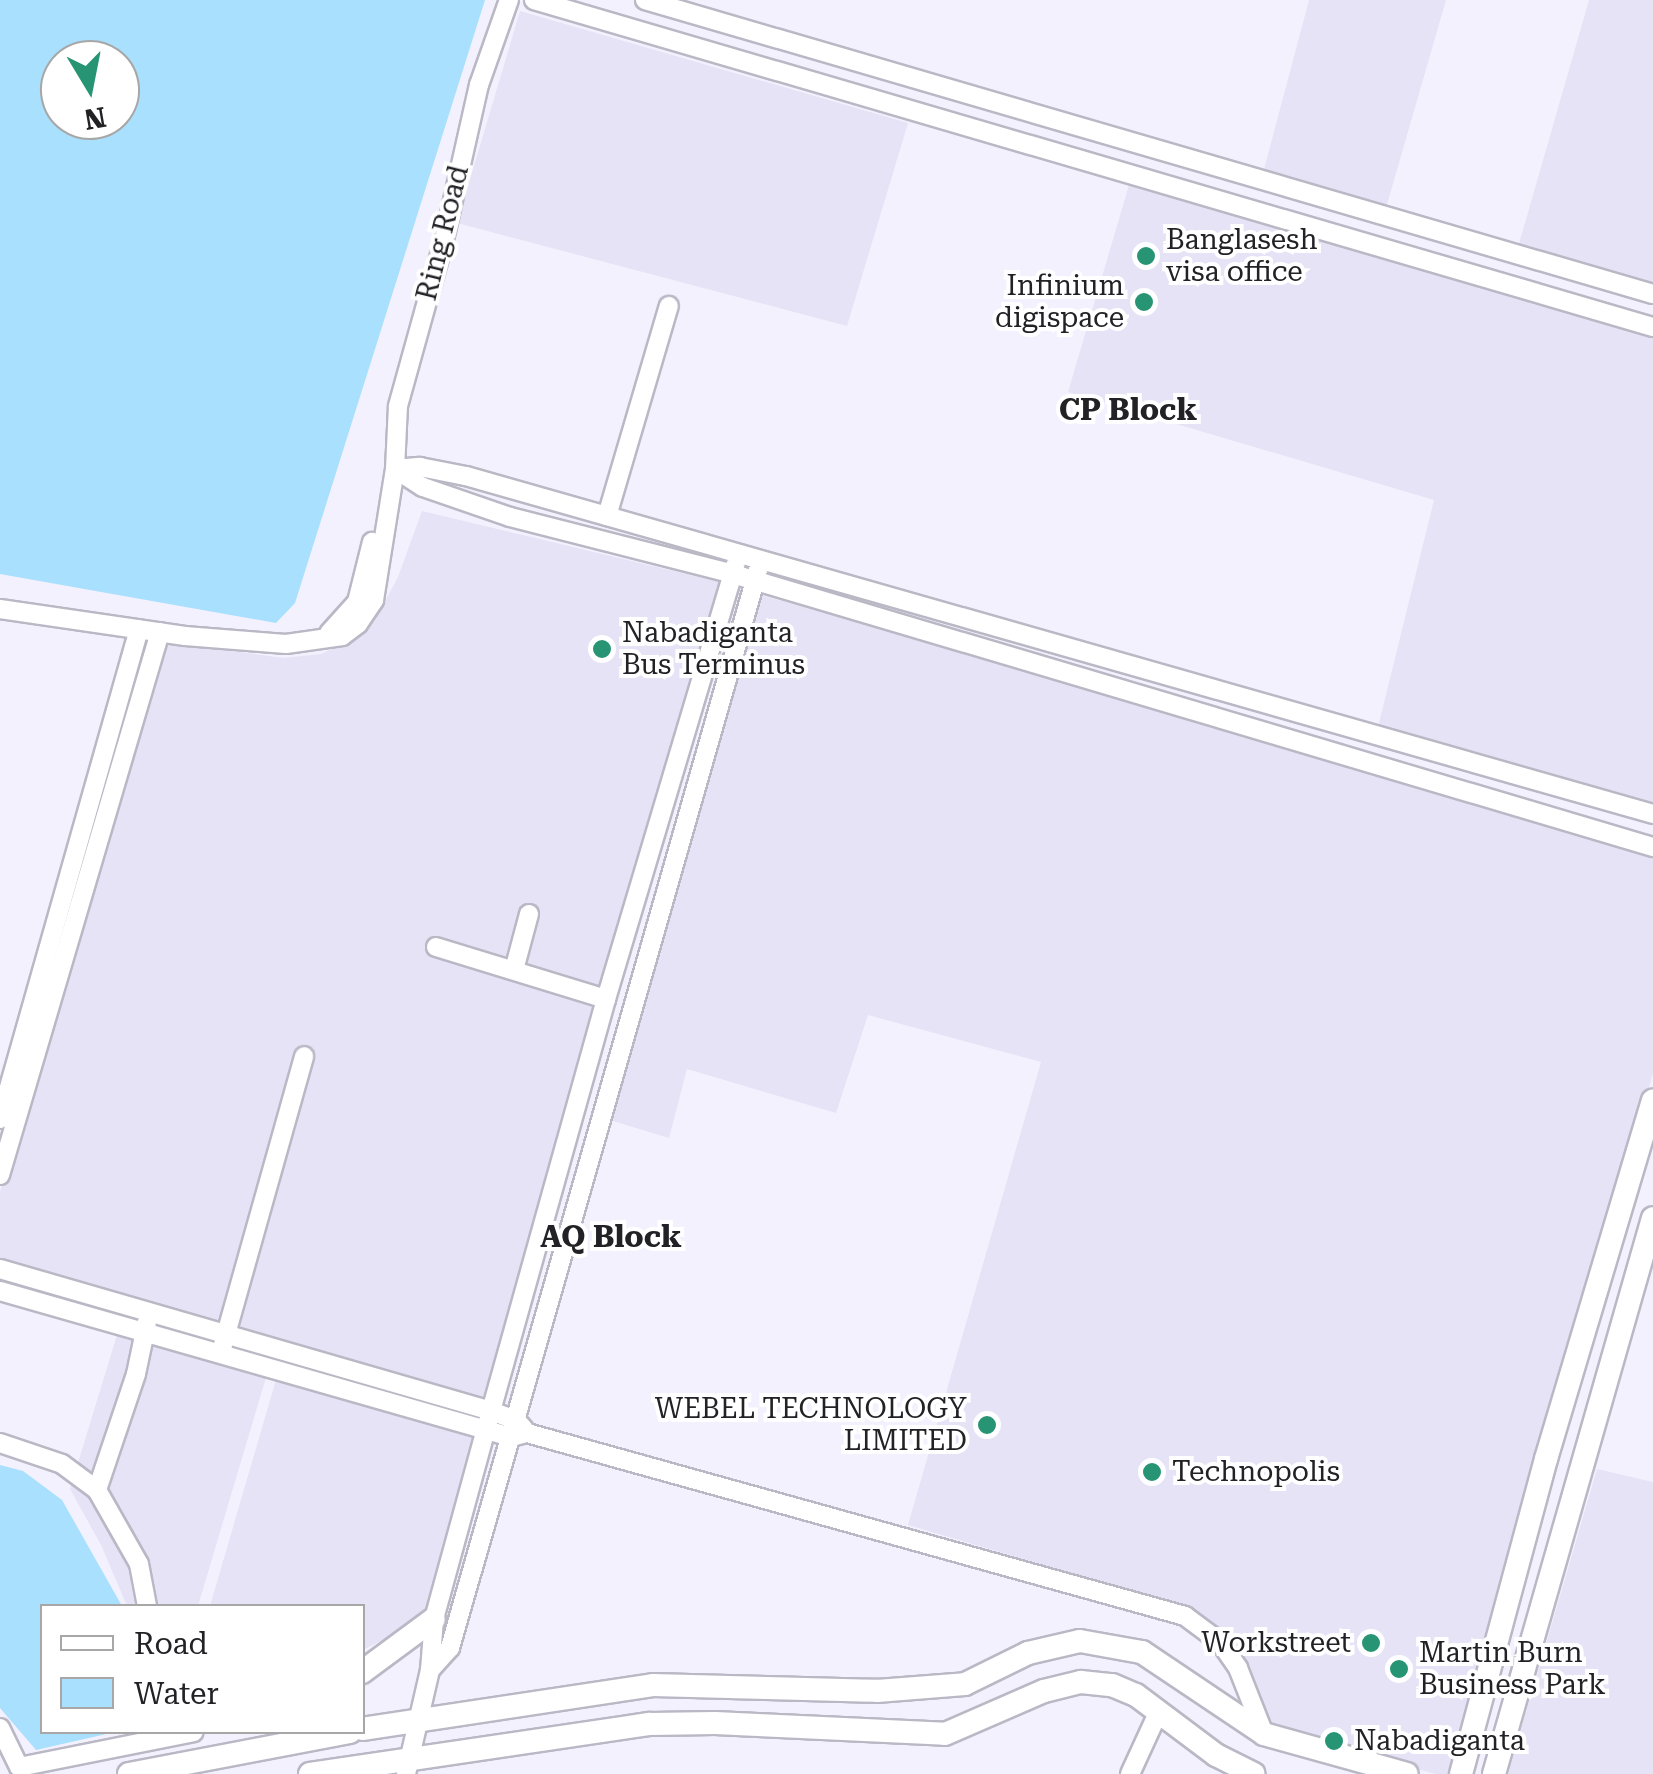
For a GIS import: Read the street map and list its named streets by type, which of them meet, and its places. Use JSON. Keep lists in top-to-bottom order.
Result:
{
  "streets": {
    "street": ["Ring Road"]
  },
  "districts": ["CP Block", "AQ Block"],
  "places": [
    "Banglasesh visa office",
    "Infinium digispace",
    "Nabadiganta Bus Terminus",
    "WEBEL TECHNOLOGY LIMITED",
    "Technopolis",
    "Workstreet",
    "Martin Burn Business Park",
    "Nabadiganta"
  ],
  "legend": ["Road", "Water"],
  "north": "bottom"
}
